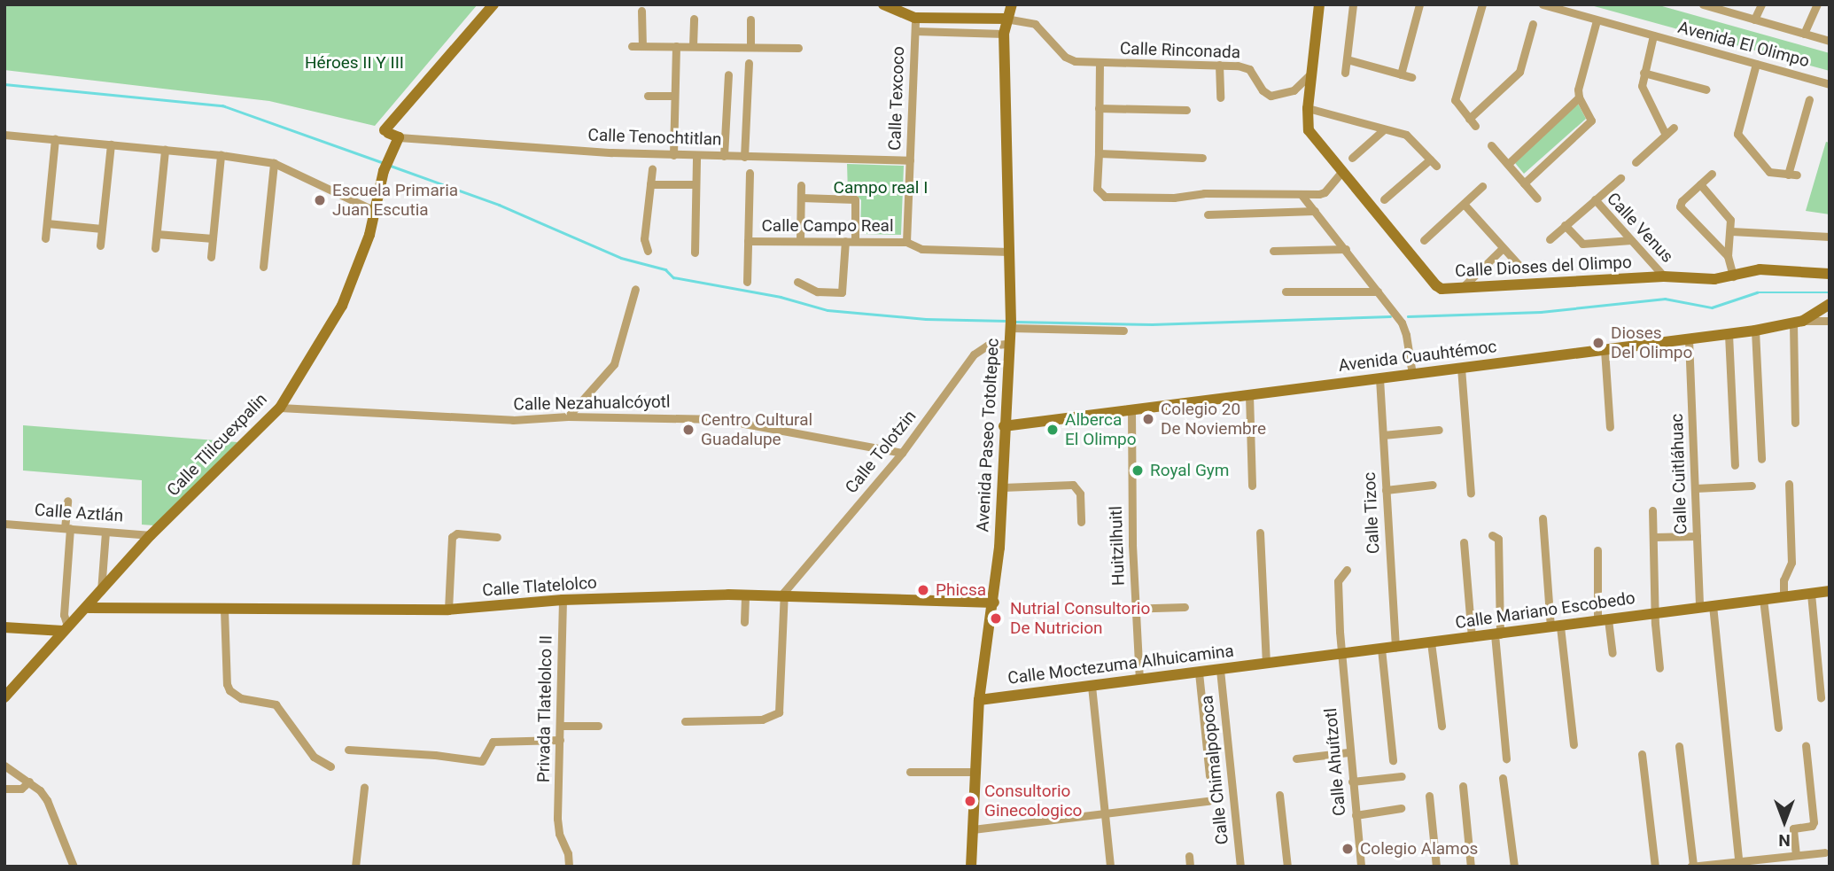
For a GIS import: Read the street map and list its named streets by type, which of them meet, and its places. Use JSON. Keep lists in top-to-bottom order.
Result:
{
  "streets": {
    "main road": [
      "Calle Dioses del Olimpo",
      "Avenida Cuauhtémoc",
      "Avenida Paseo Totoltepec",
      "Calle Tlilcuexpalin",
      "Calle Tlatelolco",
      "Calle Mariano Escobedo",
      "Calle Moctezuma Alhuicamina"
    ],
    "street": [
      "Avenida El Olimpo",
      "Calle Rinconada",
      "Calle Texcoco",
      "Calle Tenochtitlan",
      "Calle Campo Real",
      "Calle Venus",
      "Calle Nezahualcóyotl",
      "Calle Tolotzin",
      "Calle Cuitláhuac",
      "Calle Aztlán",
      "Calle Tizoc",
      "Huitzilhuitl",
      "Privada Tlatelolco II",
      "Calle Ahuítzotl",
      "Calle Chimalpopoca"
    ]
  },
  "crossings": [
    ["Calle Rinconada", "Calle Dioses del Olimpo"],
    ["Calle Rinconada", "Avenida Paseo Totoltepec"],
    ["Calle Texcoco", "Calle Tenochtitlan"],
    ["Calle Texcoco", "Calle Campo Real"],
    ["Calle Tenochtitlan", "Calle Tlilcuexpalin"],
    ["Calle Campo Real", "Avenida Paseo Totoltepec"],
    ["Calle Venus", "Calle Dioses del Olimpo"],
    ["Avenida Cuauhtémoc", "Avenida Paseo Totoltepec"],
    ["Avenida Cuauhtémoc", "Calle Cuitláhuac"],
    ["Avenida Cuauhtémoc", "Calle Tizoc"],
    ["Avenida Cuauhtémoc", "Huitzilhuitl"],
    ["Calle Nezahualcóyotl", "Calle Tlilcuexpalin"],
    ["Calle Nezahualcóyotl", "Calle Tolotzin"],
    ["Avenida Paseo Totoltepec", "Calle Tolotzin"],
    ["Avenida Paseo Totoltepec", "Calle Tlatelolco"],
    ["Avenida Paseo Totoltepec", "Calle Moctezuma Alhuicamina"],
    ["Calle Tlilcuexpalin", "Calle Aztlán"],
    ["Calle Tlilcuexpalin", "Calle Tlatelolco"],
    ["Calle Tolotzin", "Calle Tlatelolco"],
    ["Calle Cuitláhuac", "Calle Mariano Escobedo"],
    ["Calle Tizoc", "Calle Mariano Escobedo"],
    ["Huitzilhuitl", "Calle Moctezuma Alhuicamina"],
    ["Calle Tlatelolco", "Privada Tlatelolco II"],
    ["Calle Mariano Escobedo", "Calle Moctezuma Alhuicamina"],
    ["Calle Mariano Escobedo", "Calle Ahuítzotl"],
    ["Calle Moctezuma Alhuicamina", "Calle Chimalpopoca"]
  ],
  "parks": ["Héroes II Y III", "Campo real I"],
  "places": [
    "Escuela Primaria Juan Escutia",
    "Dioses Del Olimpo",
    "Colegio 20 De Noviembre",
    "Centro Cultural Guadalupe",
    "Alberca El Olimpo",
    "Royal Gym",
    "Phicsa",
    "Nutrial Consultorio De Nutricion",
    "Consultorio Ginecologico",
    "Colegio Alamos"
  ],
  "north": "bottom"
}
